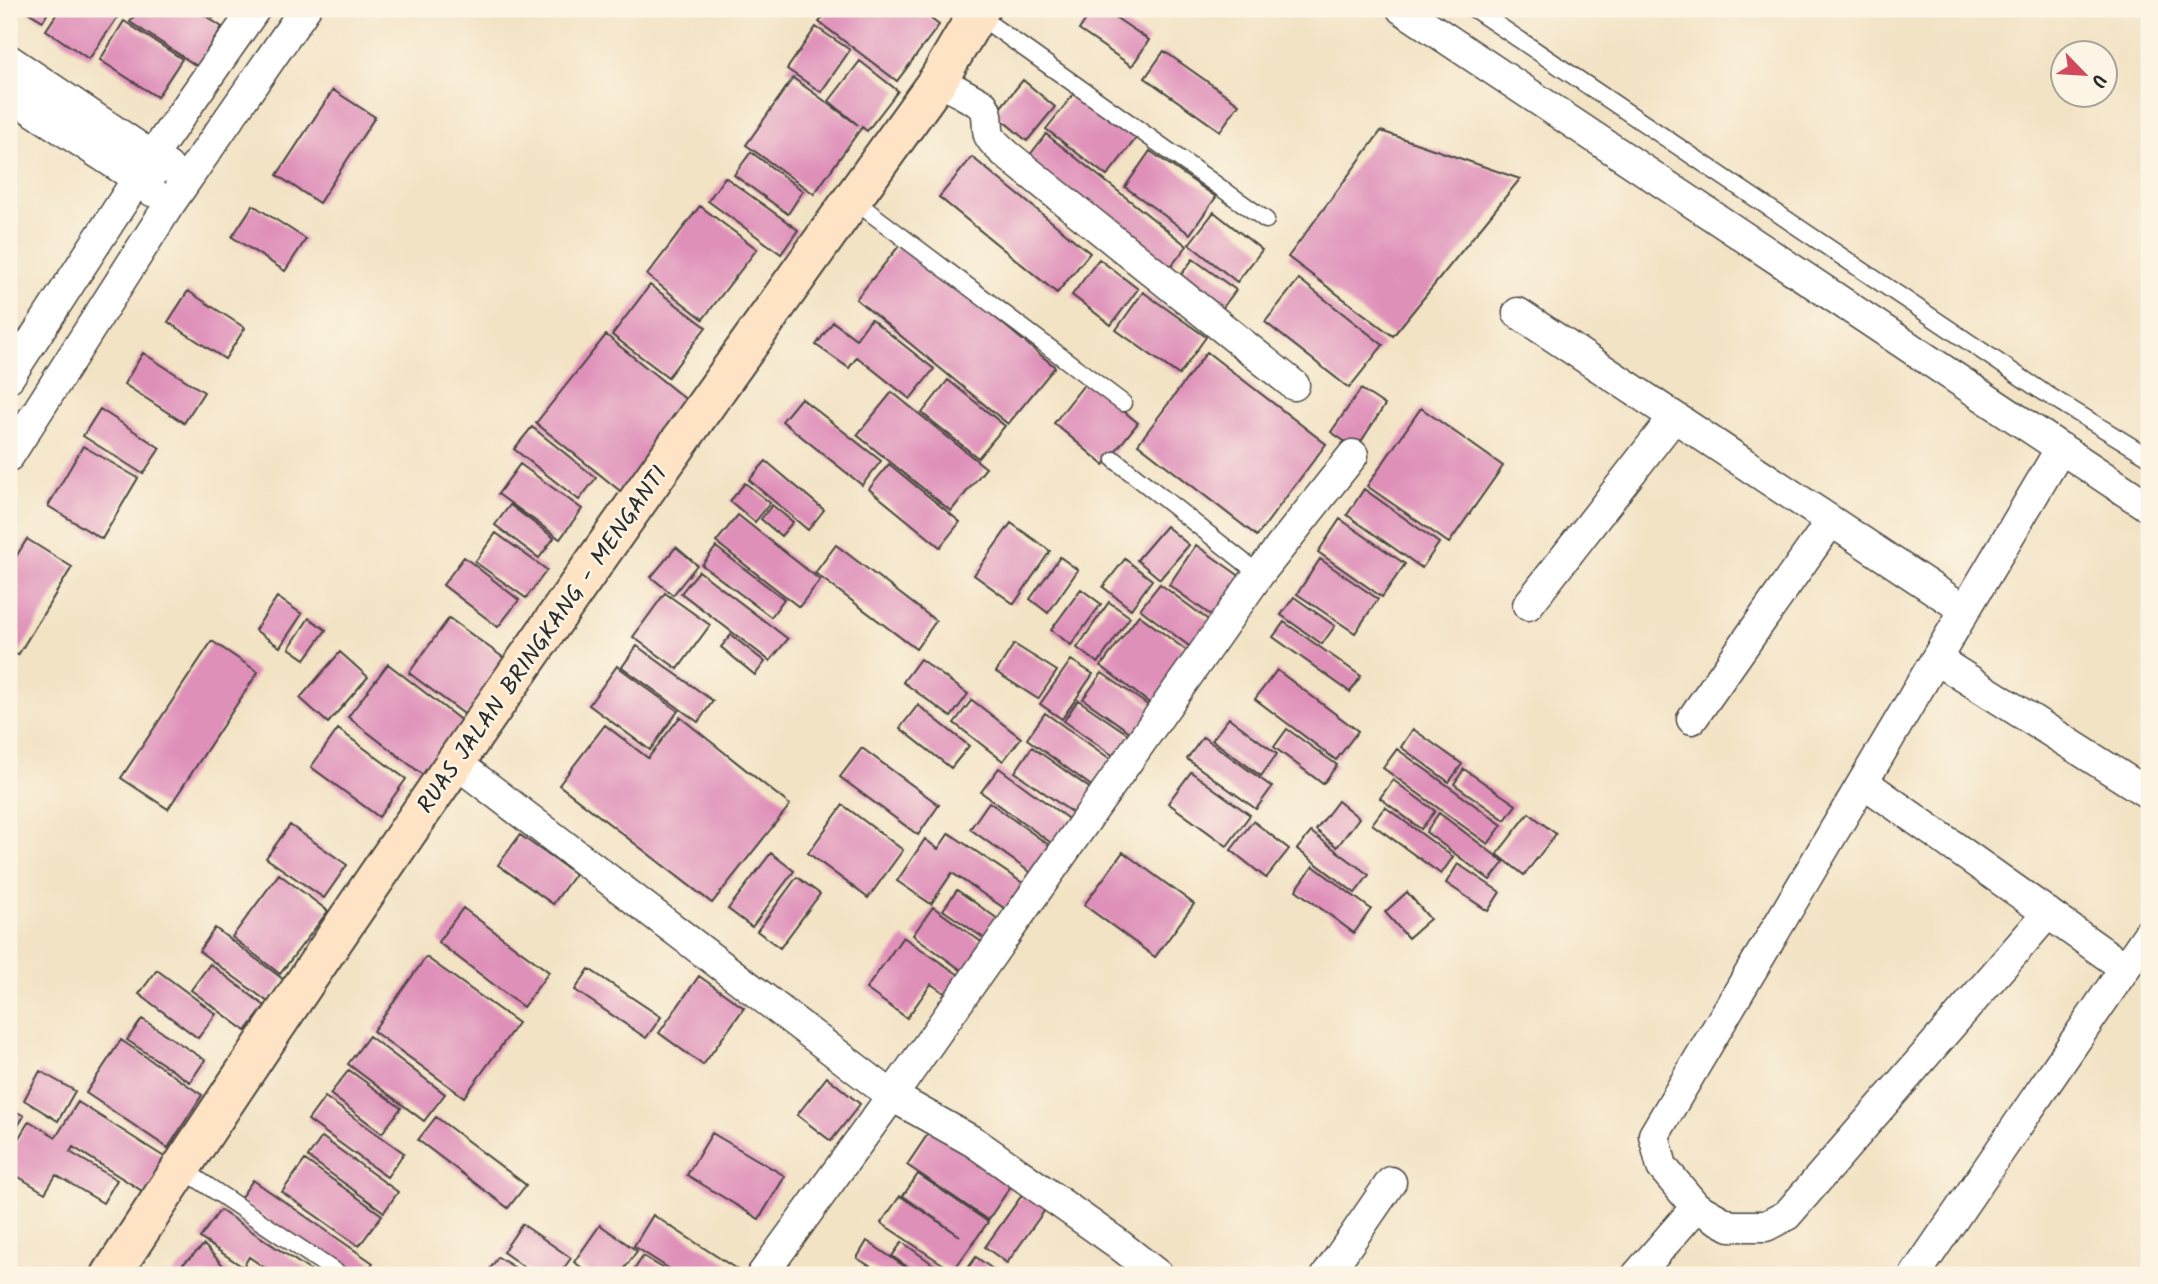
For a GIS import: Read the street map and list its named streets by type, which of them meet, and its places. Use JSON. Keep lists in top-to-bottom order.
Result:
{
  "streets": {
    "main road": ["RUAS JALAN BRINGKANG - MENGANTI"]
  },
  "north": "bottom right"
}
